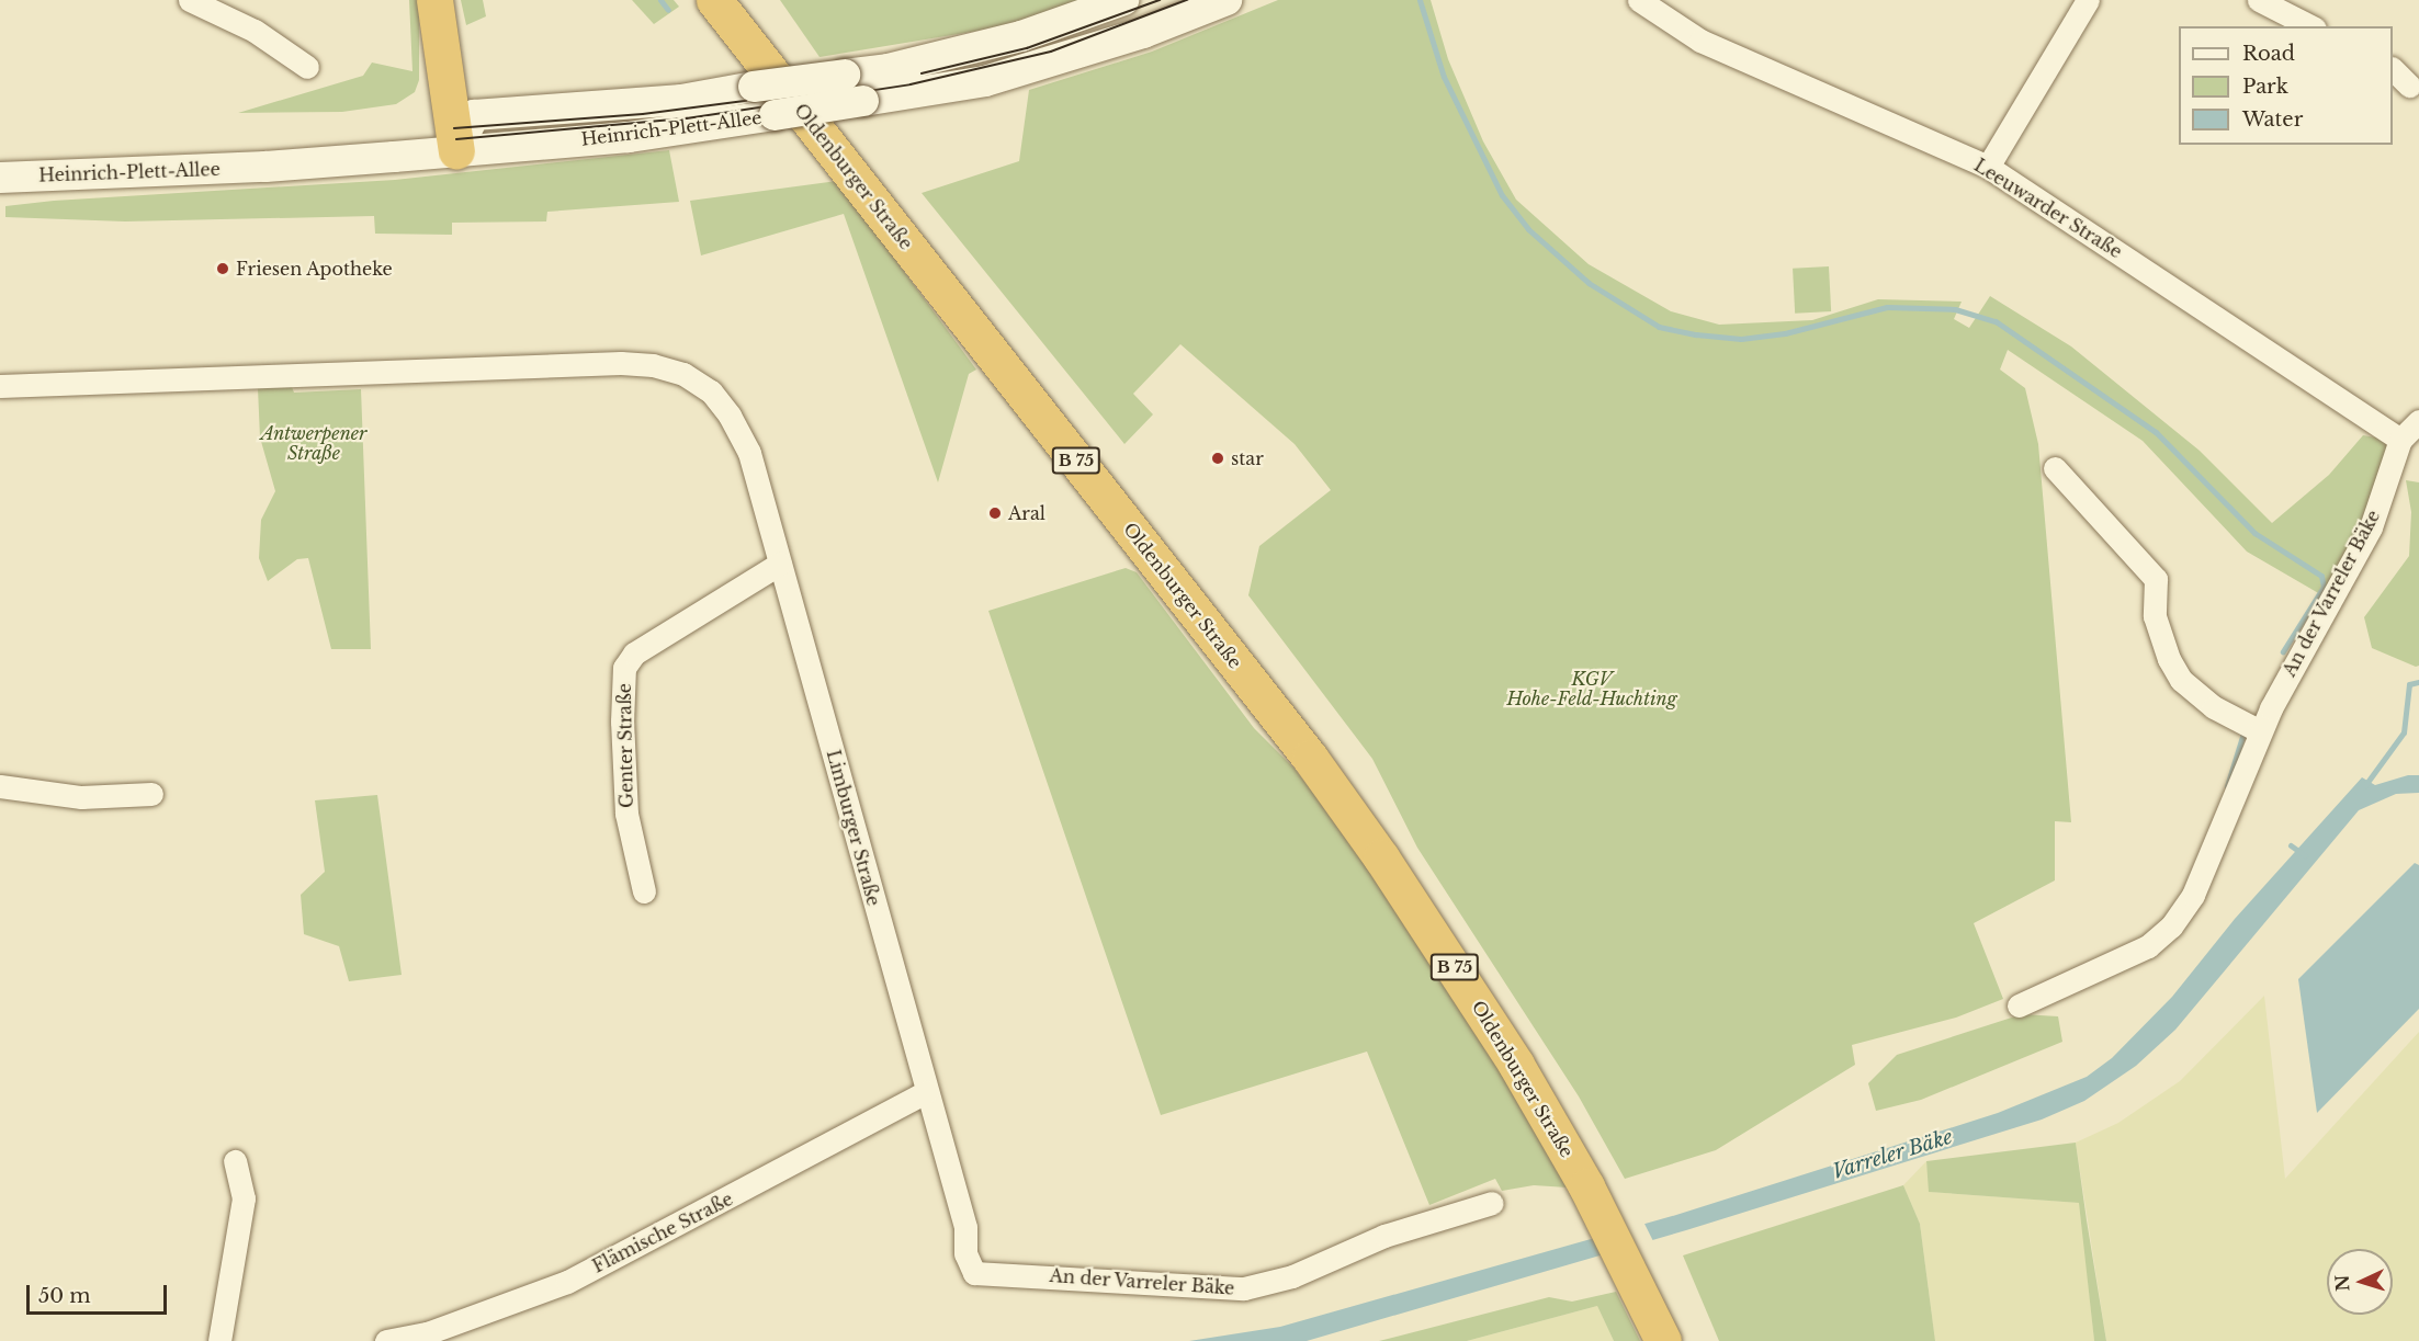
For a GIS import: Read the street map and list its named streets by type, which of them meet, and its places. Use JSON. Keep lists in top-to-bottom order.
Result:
{
  "streets": {
    "highway": ["Oldenburger Straße", "B 75"],
    "main road": ["Heinrich-Plett-Allee"],
    "street": [
      "Leeuwarder Straße",
      "An der Varreler Bäke",
      "Genter Straße",
      "Limburger Straße",
      "Flämische Straße"
    ]
  },
  "crossings": [
    ["Oldenburger Straße", "B 75"],
    ["Leeuwarder Straße", "An der Varreler Bäke"],
    ["An der Varreler Bäke", "Limburger Straße"],
    ["Genter Straße", "Limburger Straße"],
    ["Limburger Straße", "Flämische Straße"]
  ],
  "water": ["Varreler Bäke"],
  "parks": ["Antwerpener Straße", "KGV Hohe-Feld-Huchting"],
  "places": ["Friesen Apotheke", "star", "Aral"],
  "legend": ["Road", "Park", "Water"],
  "scale_bar": "50 m",
  "north": "left"
}
